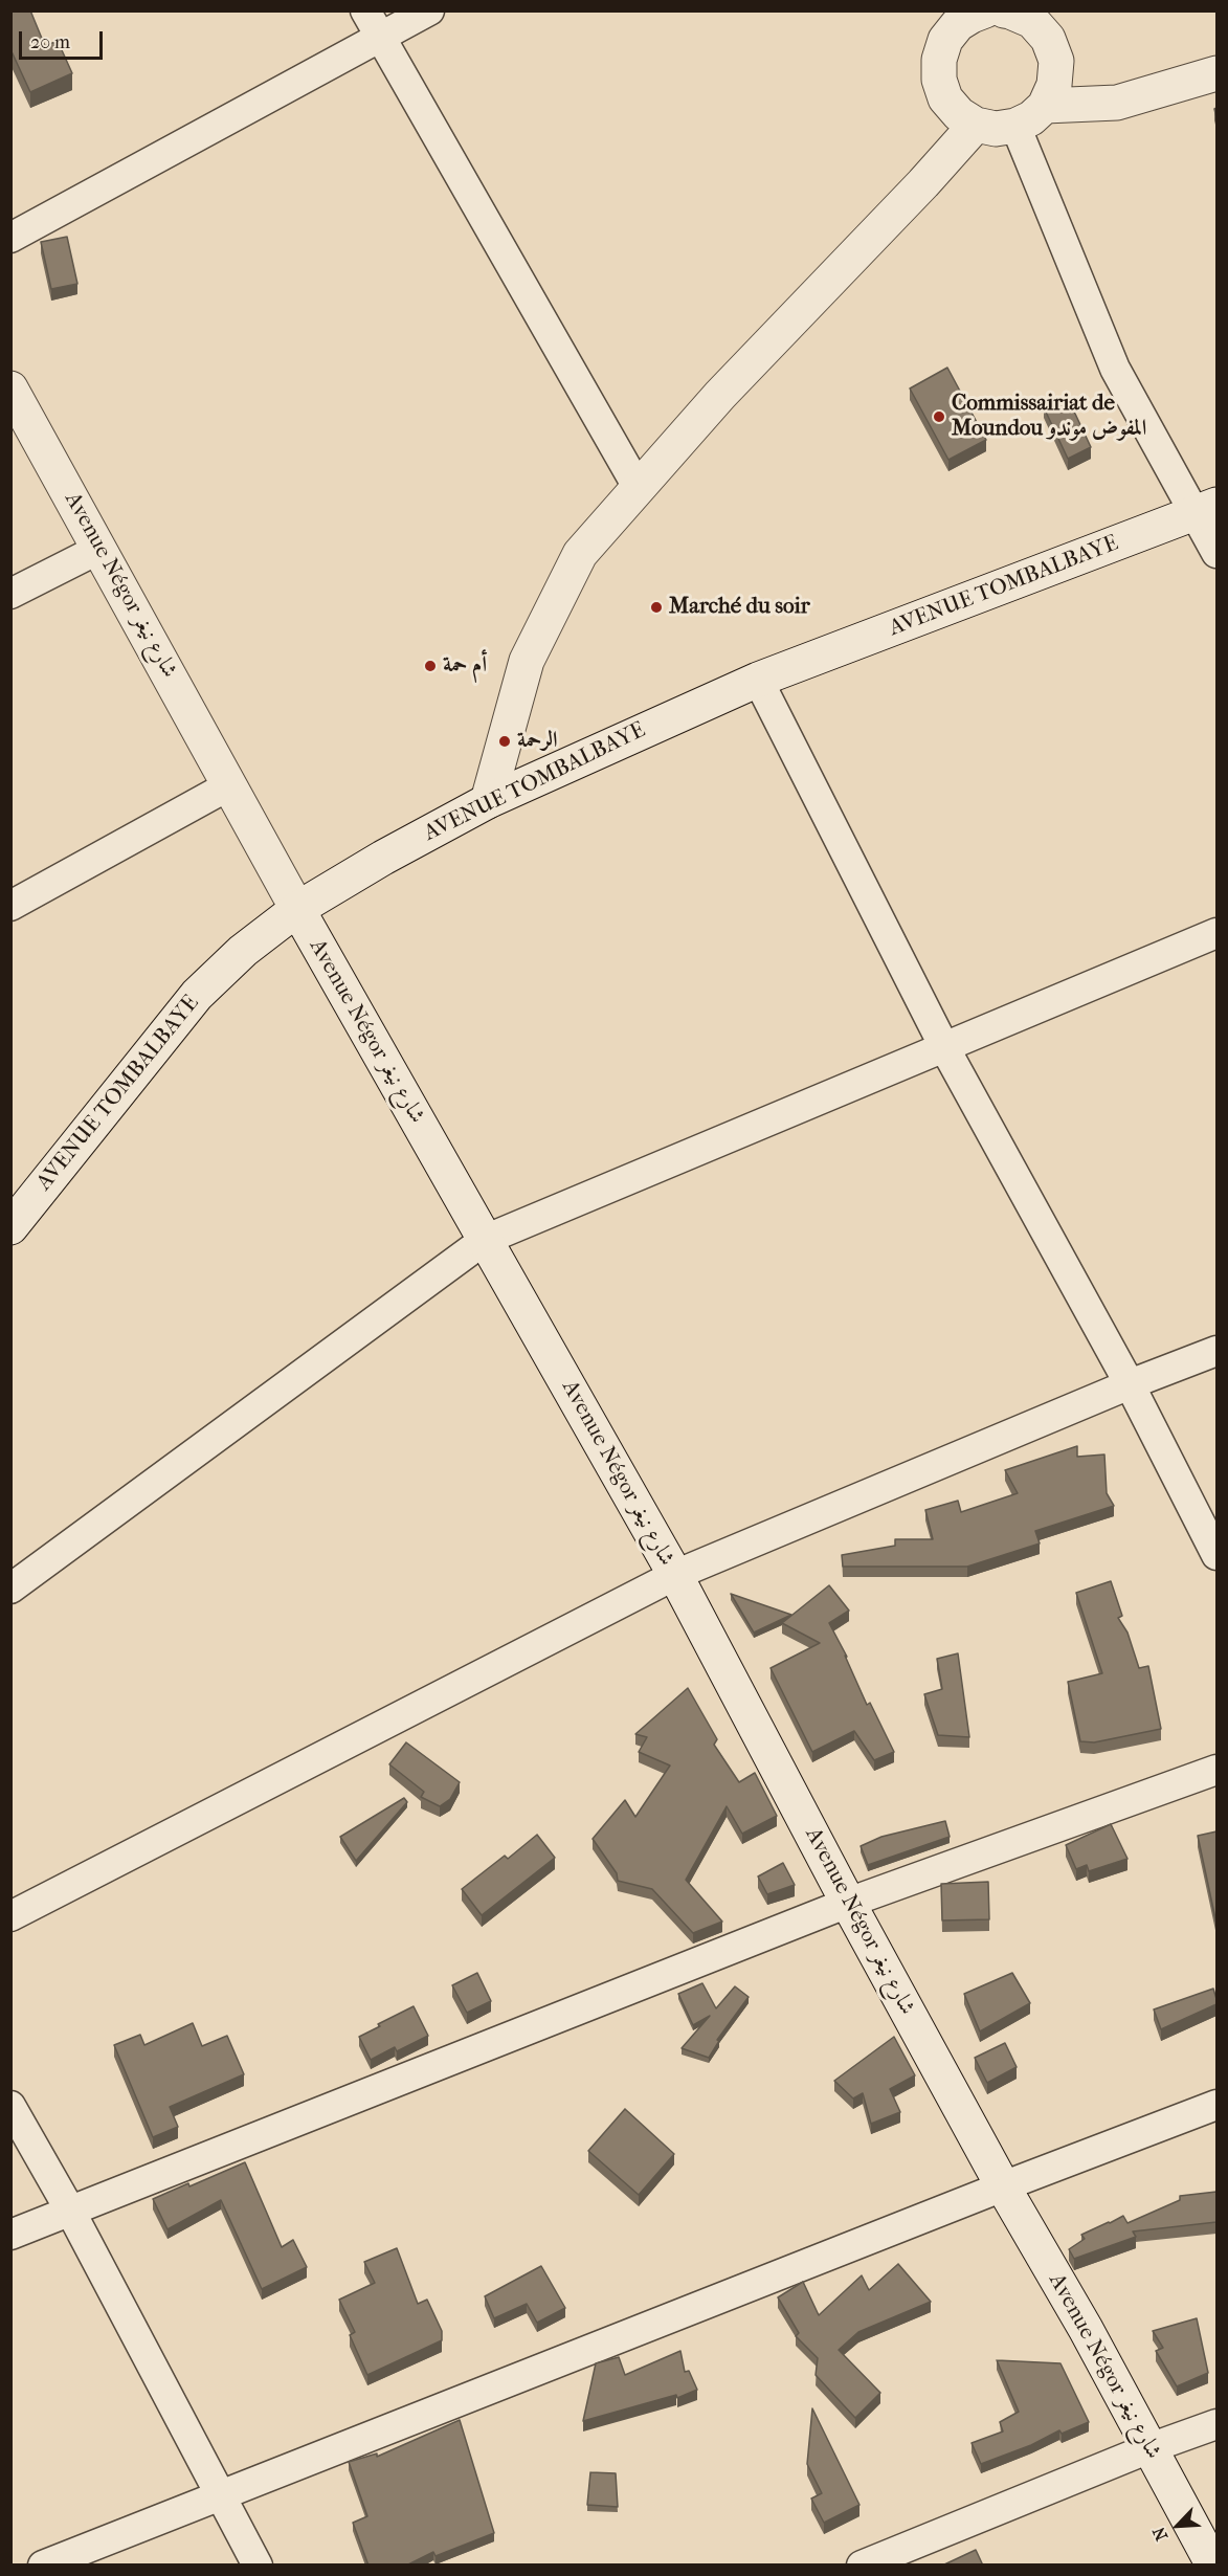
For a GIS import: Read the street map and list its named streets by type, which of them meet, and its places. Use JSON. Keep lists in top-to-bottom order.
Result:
{
  "streets": {
    "main road": ["Avenue Négor شارع نيغر", "AVENUE TOMBALBAYE"]
  },
  "crossings": [
    ["Avenue Négor شارع نيغر", "AVENUE TOMBALBAYE"]
  ],
  "places": [
    "Commissairiat de Moundou المفوض موندو",
    "Marché du soir",
    "أم حمة",
    "الرحمة"
  ],
  "scale_bar": "20 m",
  "north": "bottom left"
}
